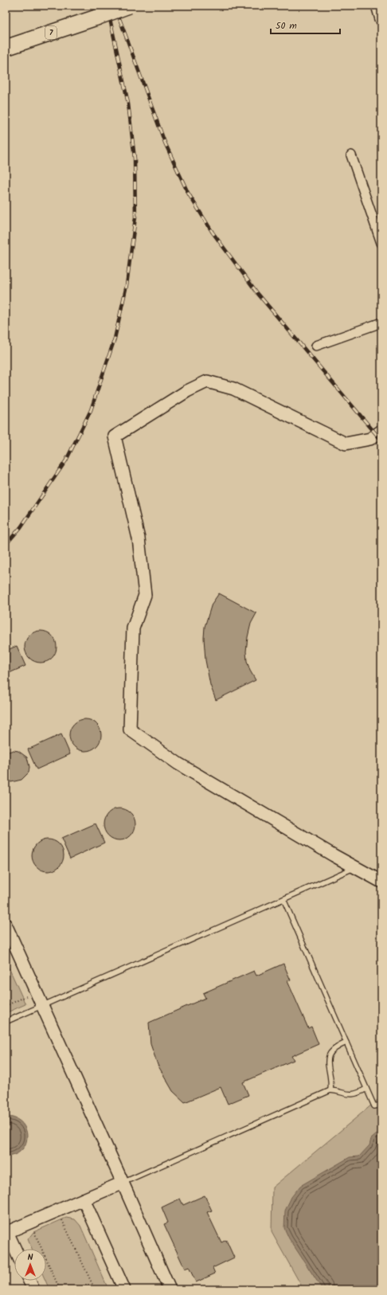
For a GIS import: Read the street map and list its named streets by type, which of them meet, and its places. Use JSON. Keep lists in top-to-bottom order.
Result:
{
  "streets": {
    "highway": ["7"]
  },
  "scale_bar": "50 m",
  "north": "top"
}
